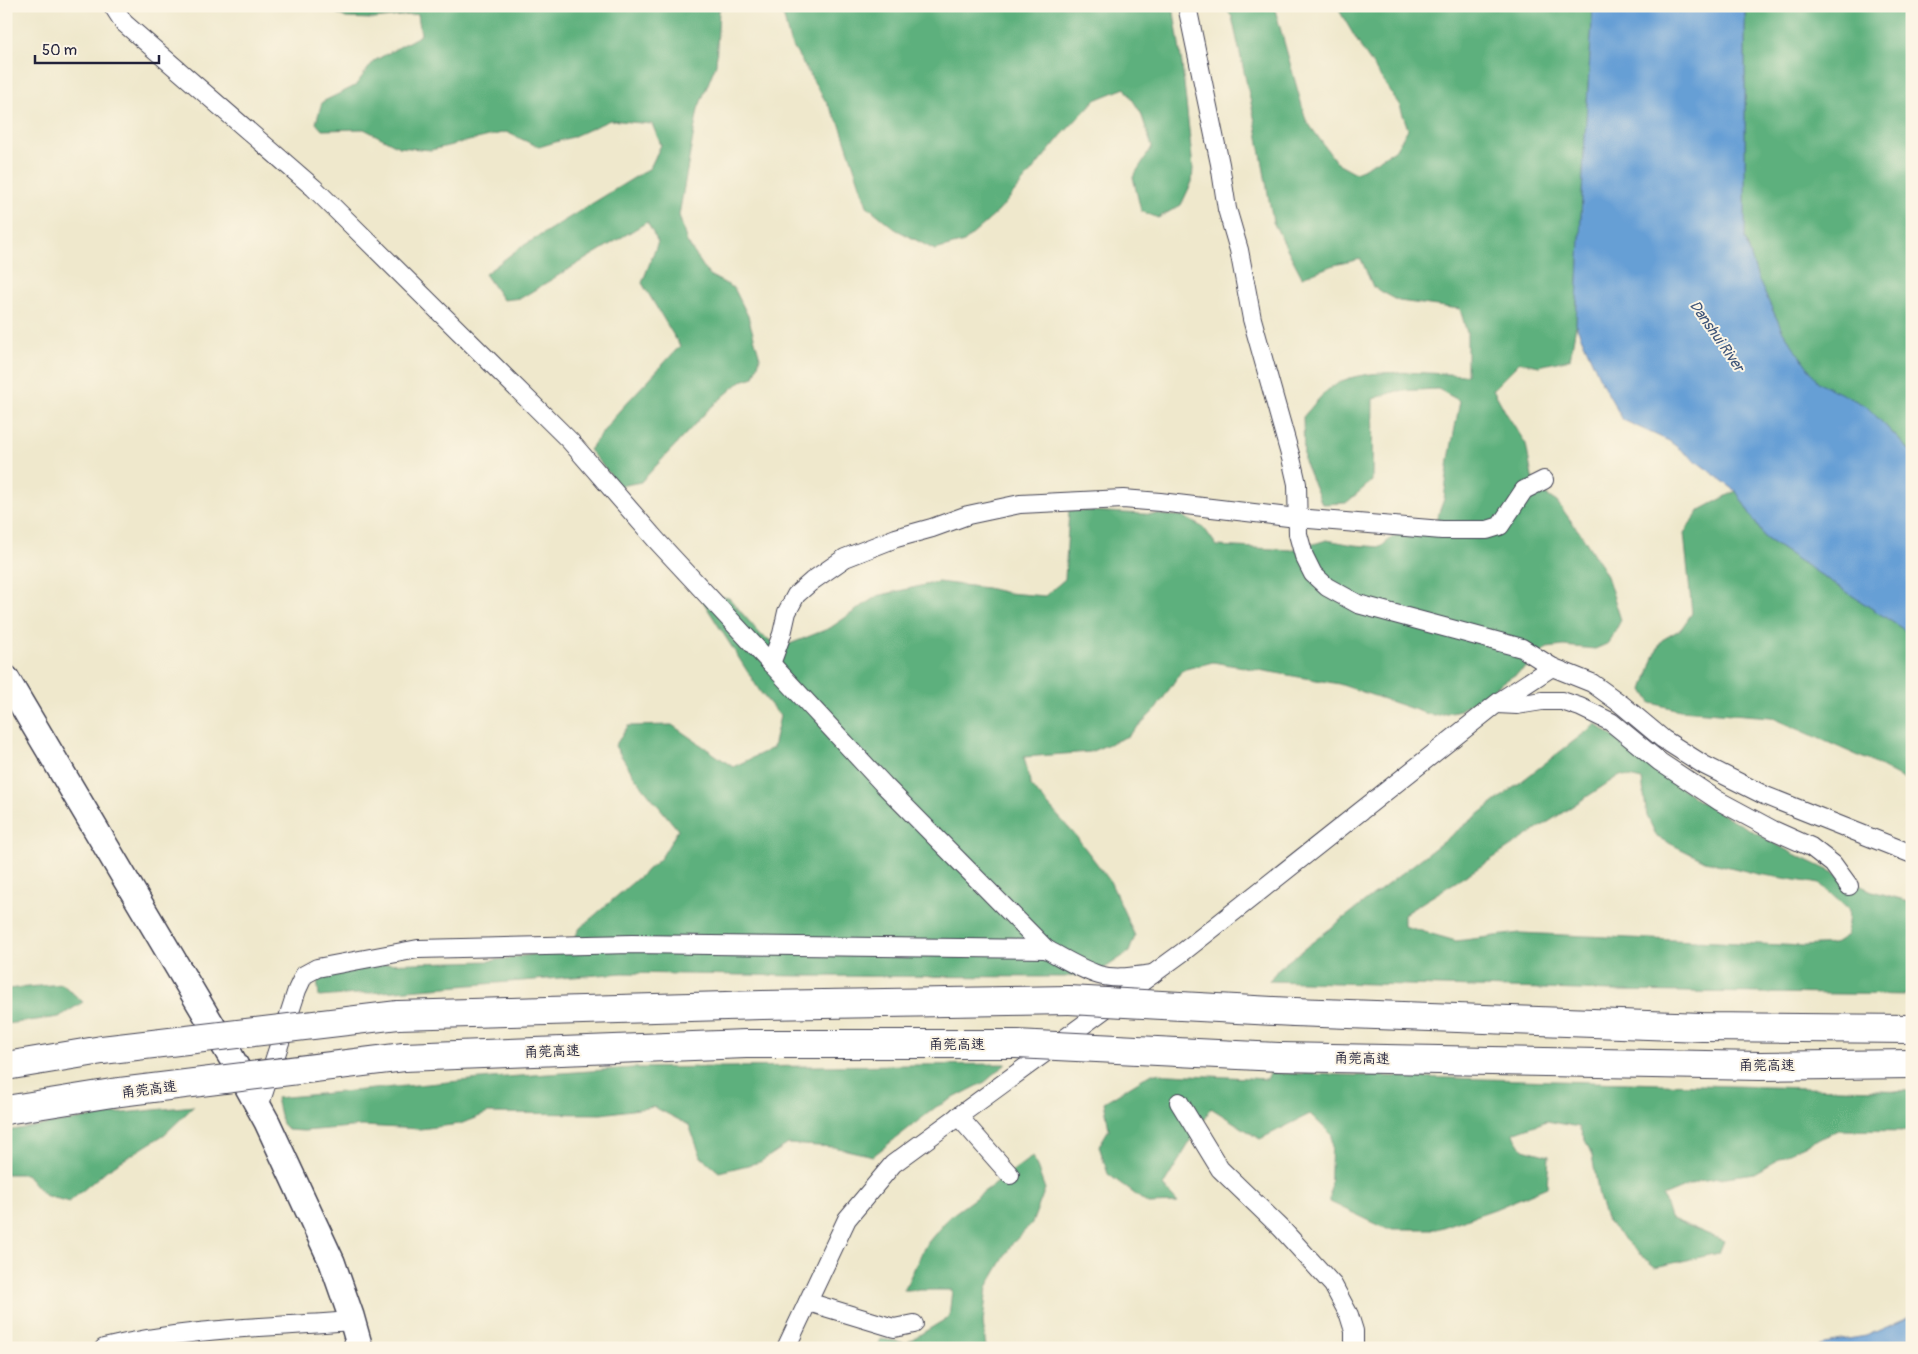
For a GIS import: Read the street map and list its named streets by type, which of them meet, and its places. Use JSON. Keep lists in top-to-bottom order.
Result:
{
  "streets": {
    "highway": ["甬莞高速"]
  },
  "water": ["Danshui River"],
  "scale_bar": "50 m"
}
